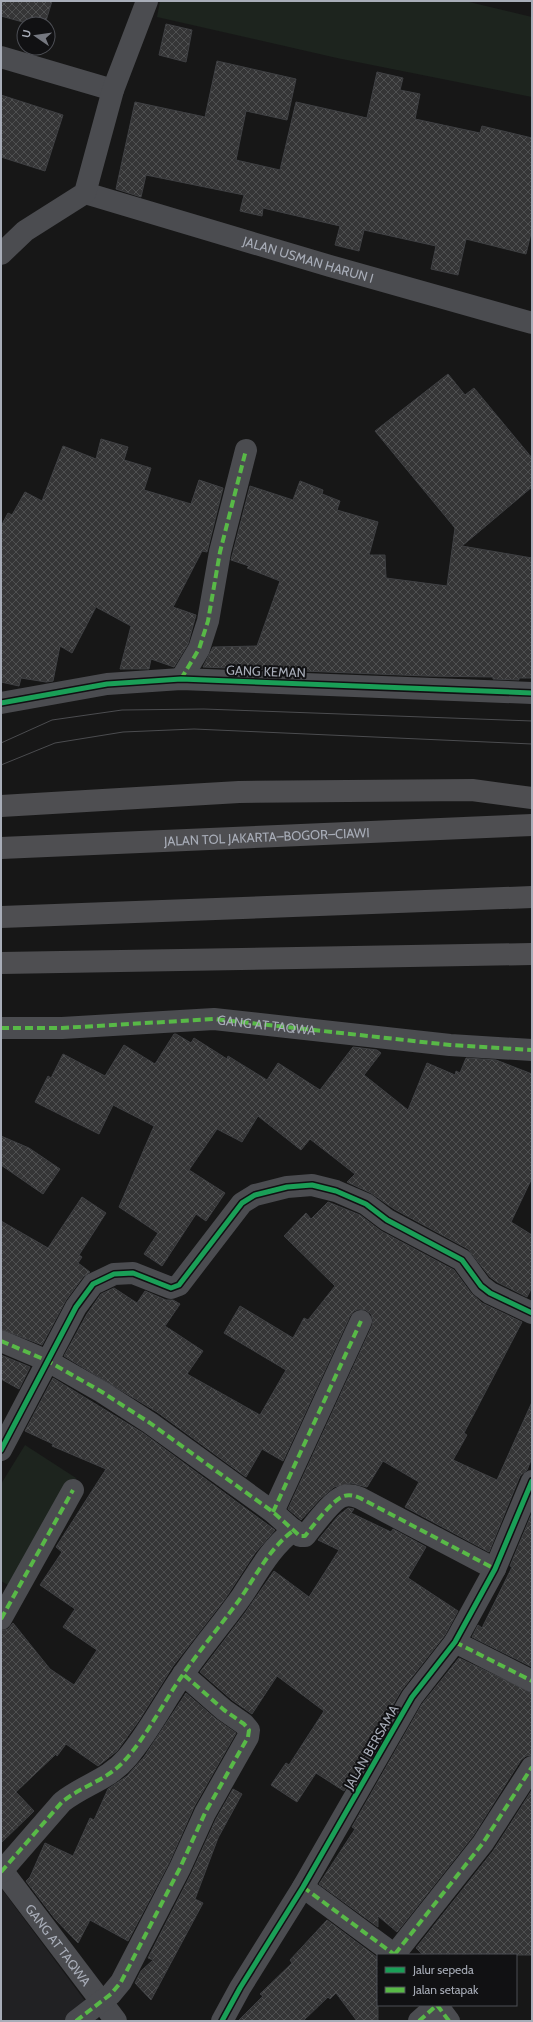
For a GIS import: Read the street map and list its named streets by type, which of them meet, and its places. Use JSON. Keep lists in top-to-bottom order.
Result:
{
  "streets": {
    "highway": ["JALAN TOL JAKARTA–BOGOR–CIAWI"],
    "street": [
      "JALAN USMAN HARUN I",
      "GANG KEMAN",
      "GANG AT TAQWA",
      "JALAN BERSAMA"
    ]
  },
  "legend": ["Jalur sepeda", "Jalan setapak"],
  "north": "left"
}
